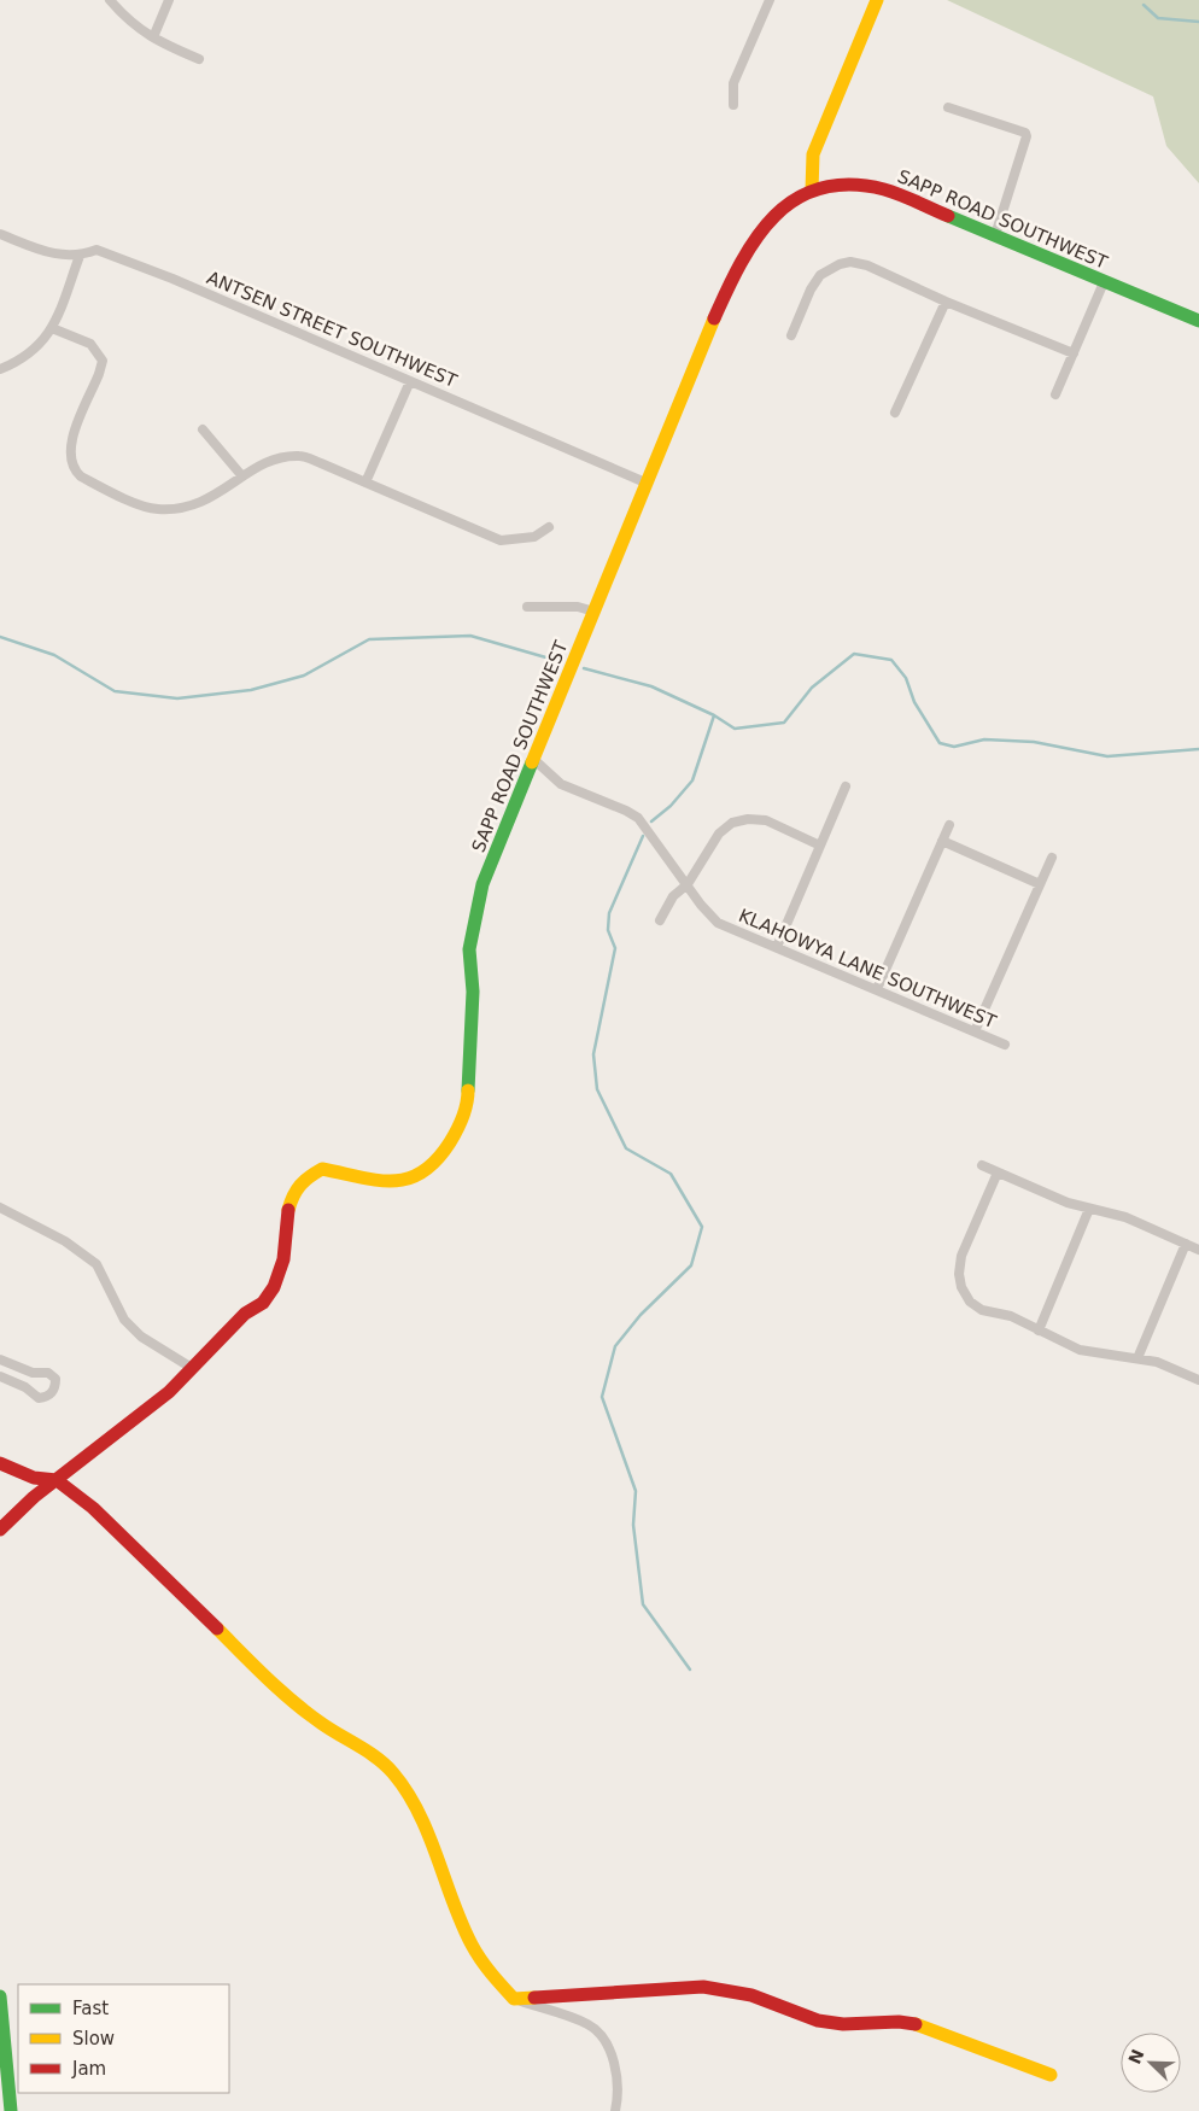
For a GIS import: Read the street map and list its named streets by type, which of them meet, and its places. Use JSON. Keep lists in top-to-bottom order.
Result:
{
  "streets": {
    "street": ["SAPP ROAD SOUTHWEST", "ANTSEN STREET SOUTHWEST", "KLAHOWYA LANE SOUTHWEST"]
  },
  "crossings": [
    ["SAPP ROAD SOUTHWEST", "ANTSEN STREET SOUTHWEST"],
    ["SAPP ROAD SOUTHWEST", "KLAHOWYA LANE SOUTHWEST"]
  ],
  "legend": ["Fast", "Slow", "Jam"],
  "north": "top left"
}
